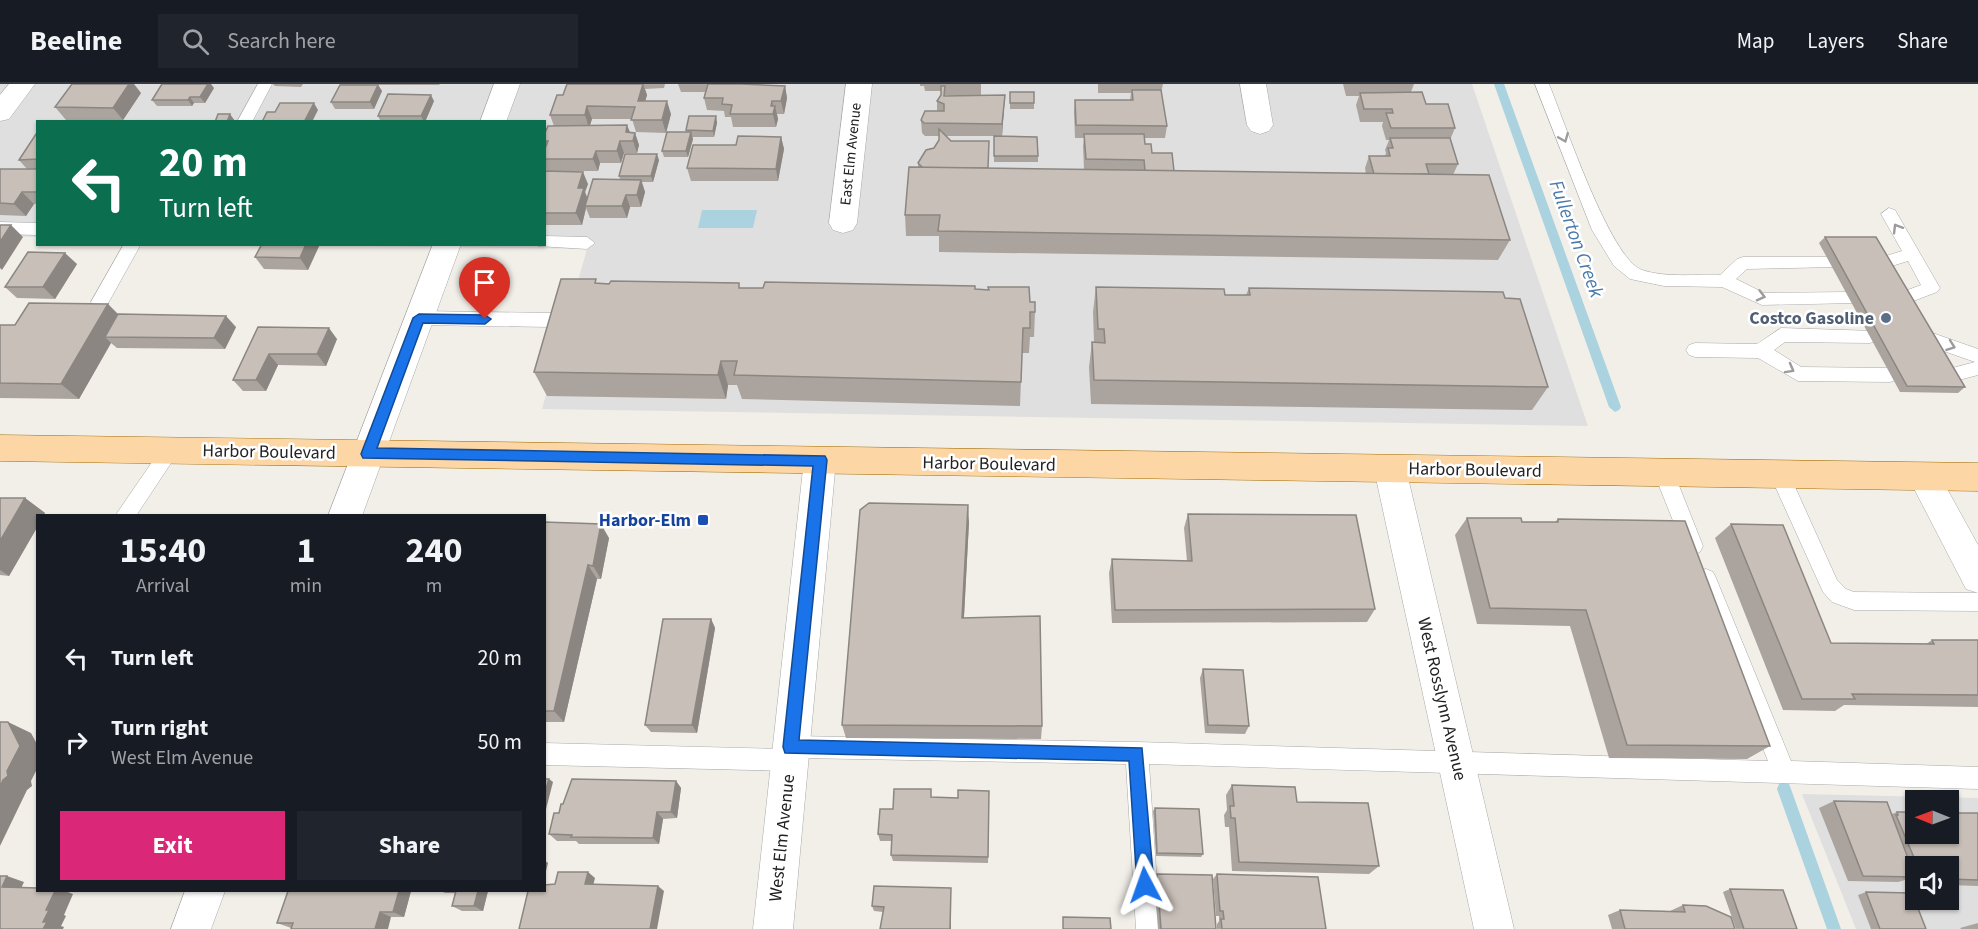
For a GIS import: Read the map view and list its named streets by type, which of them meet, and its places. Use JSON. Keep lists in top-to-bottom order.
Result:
{
  "streets": {
    "main road": ["Harbor Boulevard"],
    "street": ["East Elm Avenue", "West Rosslynn Avenue", "West Elm Avenue"]
  },
  "crossings": [
    ["Harbor Boulevard", "West Rosslynn Avenue"],
    ["Harbor Boulevard", "West Elm Avenue"]
  ],
  "water": ["Fullerton Creek"],
  "places": {
    "other": ["Costco Gasoline"],
    "transit": ["Harbor-Elm"]
  },
  "north": "left",
  "page": {
    "header": "Beeline",
    "search": "Search here",
    "nav": ["Map", "Layers", "Share"],
    "turn": ["20 m", "Turn left"],
    "eta": [
      "15:40",
      "Arrival",
      "1",
      "min",
      "240",
      "m"
    ],
    "list": [
      {
        "name": "Turn left",
        "value": "20 m"
      },
      {
        "name": "Turn right",
        "note": "West Elm Avenue",
        "value": "50 m"
      }
    ],
    "buttons": ["Exit", "Share"]
  }
}
